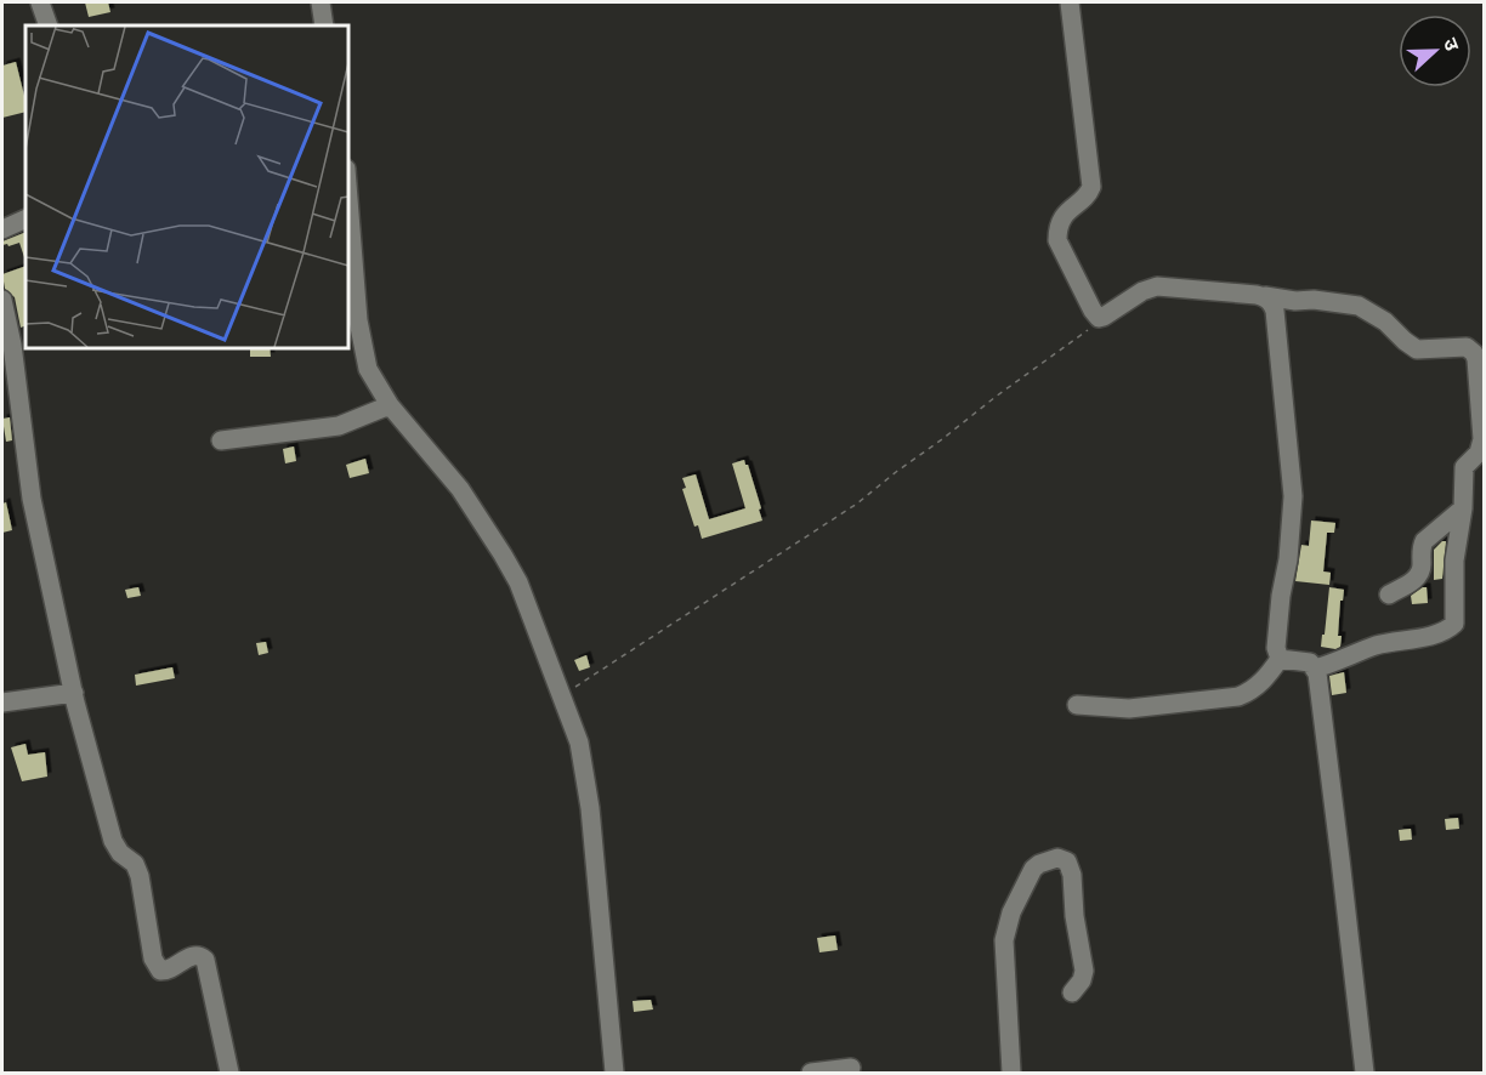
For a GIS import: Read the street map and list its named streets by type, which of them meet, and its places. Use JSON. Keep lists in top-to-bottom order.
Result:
{
  "north": "right"
}
